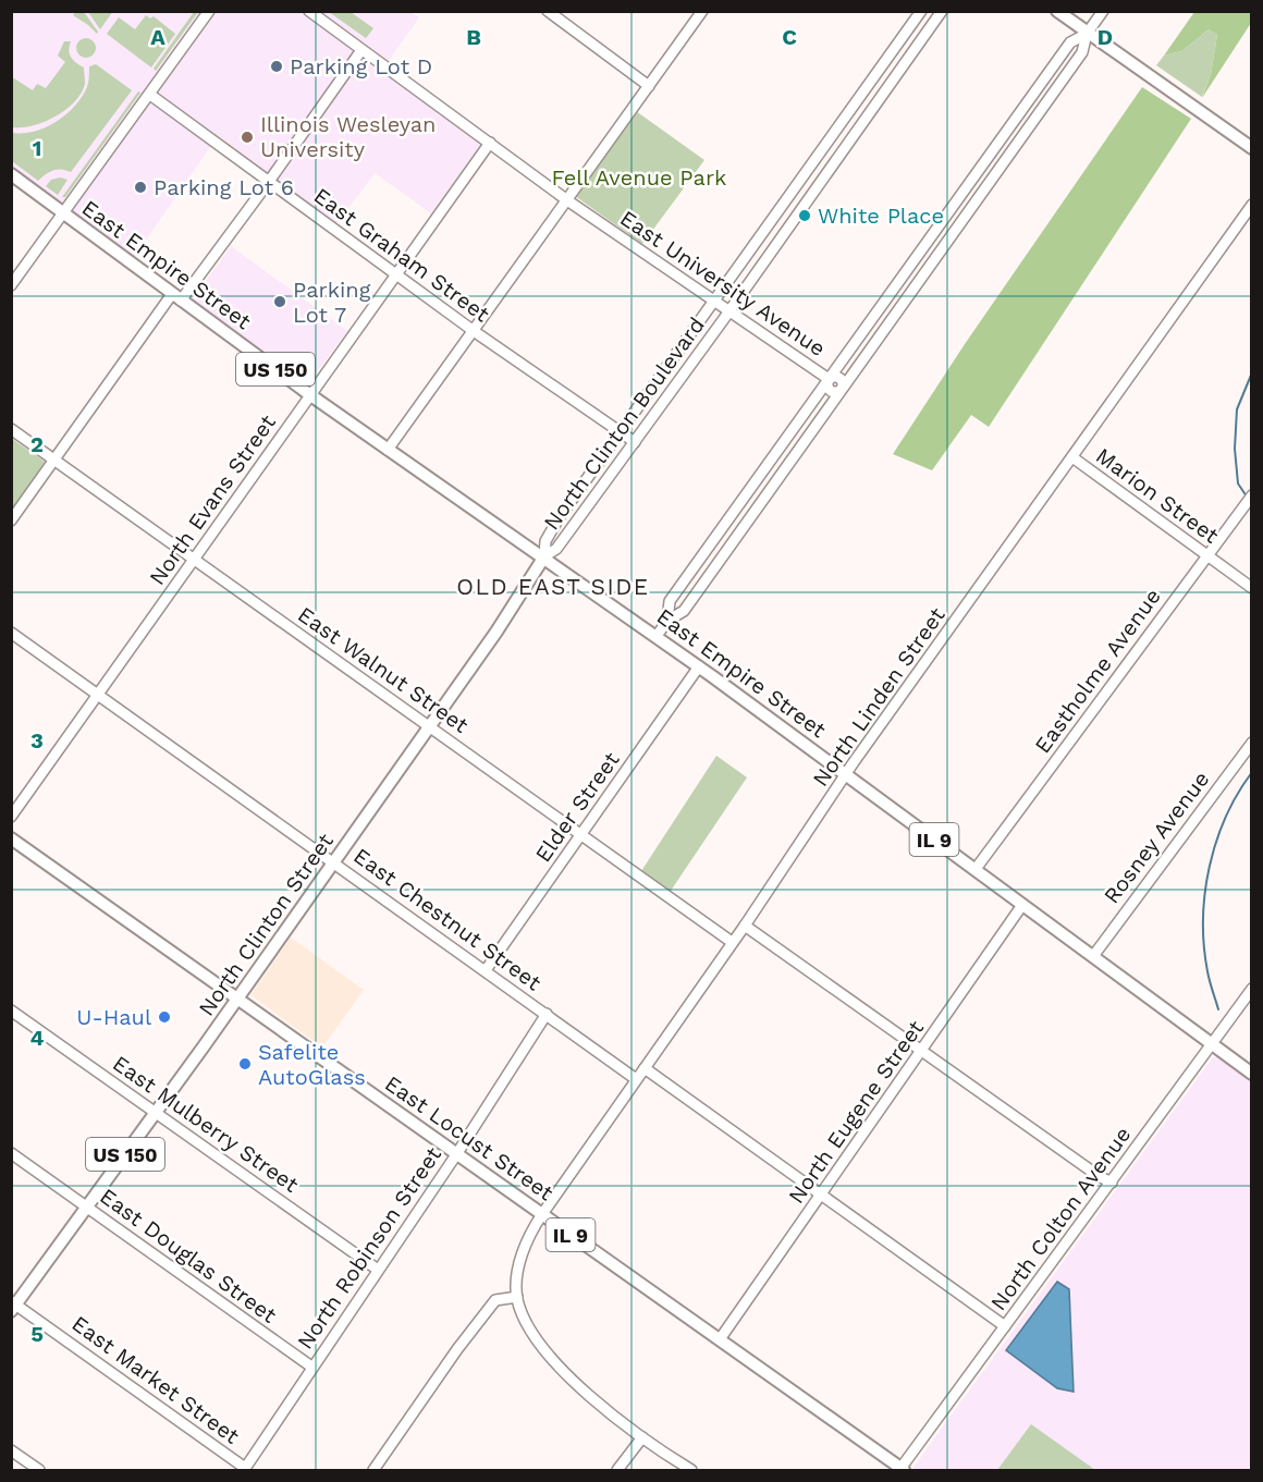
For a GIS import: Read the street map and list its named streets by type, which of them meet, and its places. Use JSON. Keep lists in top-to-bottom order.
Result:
{
  "streets": {
    "main road": [
      "East Empire Street",
      "US 150",
      "IL 9",
      "North Clinton Street",
      "East Locust Street"
    ],
    "street": [
      "East Graham Street",
      "East University Avenue",
      "North Clinton Boulevard",
      "Marion Street",
      "North Evans Street",
      "East Walnut Street",
      "Eastholme Avenue",
      "North Linden Street",
      "Elder Street",
      "Rosney Avenue",
      "East Chestnut Street",
      "North Eugene Street",
      "East Mulberry Street",
      "North Colton Avenue",
      "North Robinson Street",
      "East Douglas Street",
      "East Market Street"
    ]
  },
  "crossings": [
    ["East Graham Street", "North Clinton Boulevard"],
    ["East Graham Street", "North Evans Street"],
    ["East Empire Street", "North Clinton Boulevard"],
    ["East Empire Street", "North Evans Street"],
    ["East Empire Street", "Eastholme Avenue"],
    ["East Empire Street", "North Linden Street"],
    ["East Empire Street", "Elder Street"],
    ["East Empire Street", "Rosney Avenue"],
    ["East Empire Street", "North Clinton Street"],
    ["East Empire Street", "North Eugene Street"],
    ["East Empire Street", "North Colton Avenue"],
    ["East University Avenue", "North Clinton Boulevard"],
    ["East University Avenue", "North Evans Street"],
    ["North Clinton Boulevard", "North Clinton Street"],
    ["Marion Street", "Eastholme Avenue"],
    ["Marion Street", "North Linden Street"],
    ["North Evans Street", "East Walnut Street"],
    ["North Evans Street", "East Chestnut Street"],
    ["East Walnut Street", "North Linden Street"],
    ["East Walnut Street", "Elder Street"],
    ["East Walnut Street", "North Clinton Street"],
    ["North Linden Street", "East Chestnut Street"],
    ["North Linden Street", "East Locust Street"],
    ["Elder Street", "East Chestnut Street"],
    ["East Chestnut Street", "North Clinton Street"],
    ["East Chestnut Street", "North Robinson Street"],
    ["North Clinton Street", "East Mulberry Street"],
    ["North Clinton Street", "East Locust Street"],
    ["North Clinton Street", "East Douglas Street"],
    ["North Clinton Street", "East Market Street"],
    ["North Eugene Street", "East Locust Street"],
    ["East Mulberry Street", "North Robinson Street"],
    ["East Locust Street", "North Colton Avenue"],
    ["East Locust Street", "North Robinson Street"],
    ["North Robinson Street", "East Douglas Street"],
    ["North Robinson Street", "East Market Street"]
  ],
  "districts": ["OLD EAST SIDE"],
  "parks": ["Fell Avenue Park"],
  "places": [
    "Parking Lot D",
    "Illinois Wesleyan University",
    "Parking Lot 6",
    "White Place",
    "Parking Lot 7",
    "U-Haul",
    "Safelite AutoGlass"
  ],
  "grid": {
    "columns": [
      "A",
      "B",
      "C",
      "D"
    ],
    "rows": [
      "1",
      "2",
      "3",
      "4",
      "5"
    ]
  }
}
